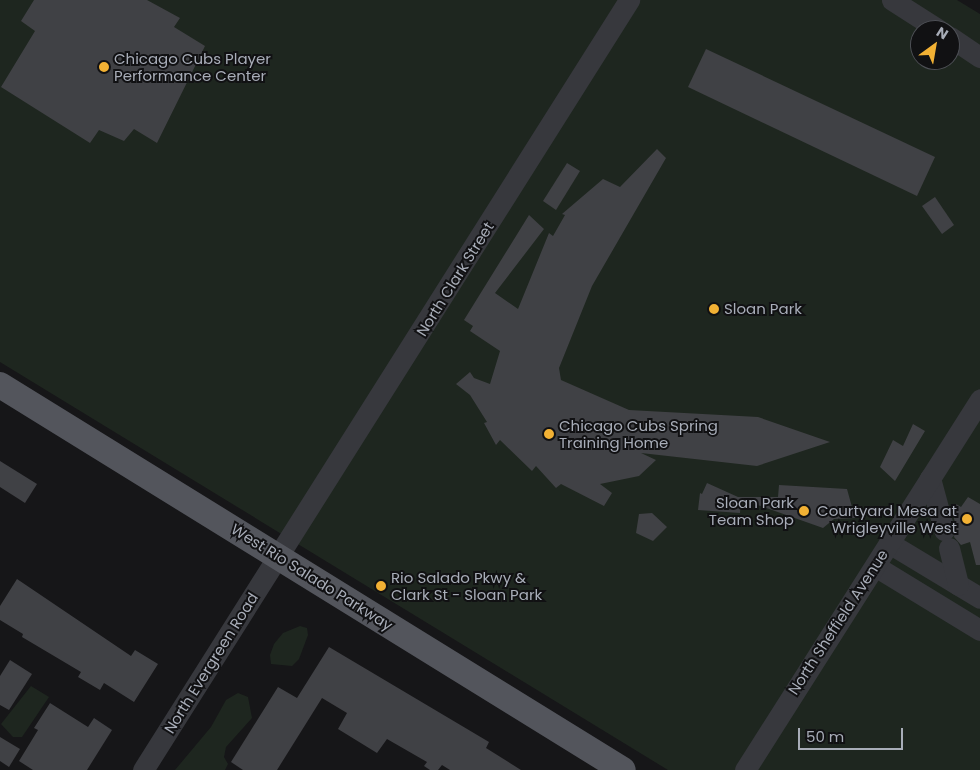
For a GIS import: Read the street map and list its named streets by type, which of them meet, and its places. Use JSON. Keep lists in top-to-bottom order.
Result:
{
  "streets": {
    "main road": ["West Rio Salado Parkway"],
    "street": ["North Clark Street", "North Sheffield Avenue", "North Evergreen Road"]
  },
  "crossings": [
    ["North Clark Street", "West Rio Salado Parkway"],
    ["North Clark Street", "North Evergreen Road"],
    ["West Rio Salado Parkway", "North Evergreen Road"]
  ],
  "places": [
    "Chicago Cubs Player Performance Center",
    "Sloan Park",
    "Chicago Cubs Spring Training Home",
    "Sloan Park Team Shop",
    "Courtyard Mesa at Wrigleyville West",
    "Rio Salado Pkwy & Clark St - Sloan Park"
  ],
  "scale_bar": "50 m",
  "north": "top right"
}
